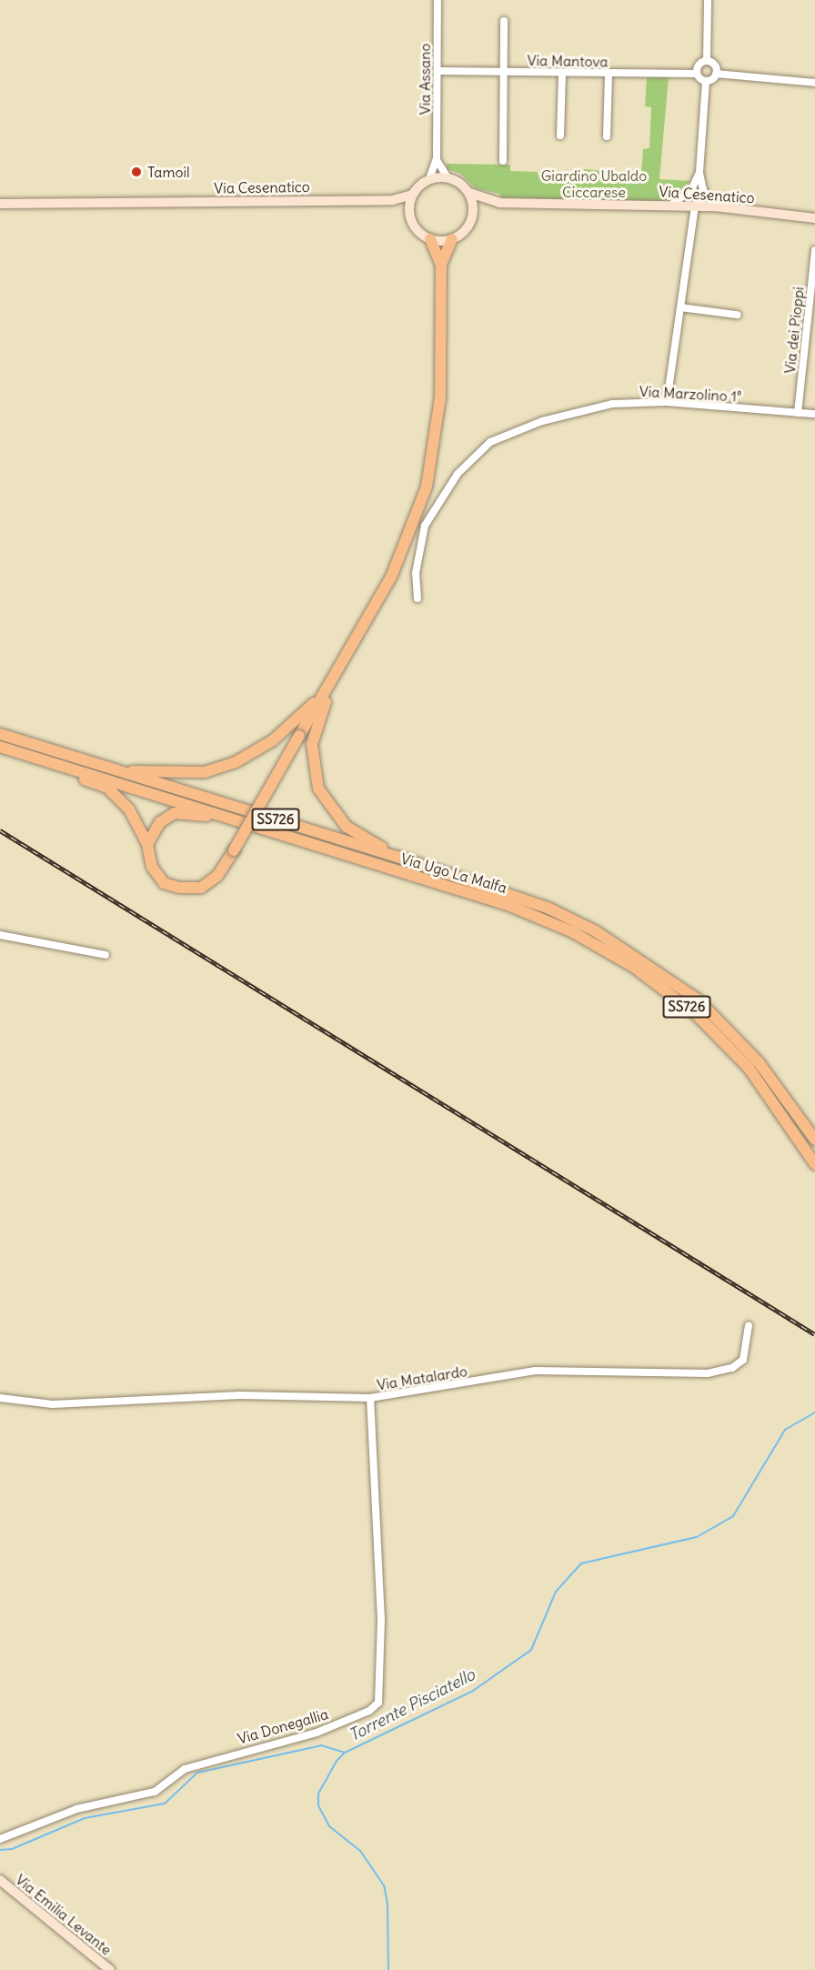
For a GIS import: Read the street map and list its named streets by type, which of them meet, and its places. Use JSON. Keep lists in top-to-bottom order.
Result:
{
  "streets": {
    "highway": ["SS726", "Via Ugo La Malfa"],
    "main road": ["Via Cesenatico", "Via Emilia Levante"],
    "street": [
      "Via Mantova",
      "Via Assano",
      "Via dei Pioppi",
      "Via Marzolino 1°",
      "Via Matalardo",
      "Via Donegallia"
    ]
  },
  "crossings": [
    ["Via Mantova", "Via Assano"],
    ["Via Assano", "Via Cesenatico"],
    ["Via dei Pioppi", "Via Marzolino 1°"],
    ["Via Matalardo", "Via Donegallia"]
  ],
  "water": ["Torrente Pisciatello"],
  "parks": ["Giardino Ubaldo Ciccarese"],
  "places": ["Tamoil"]
}
